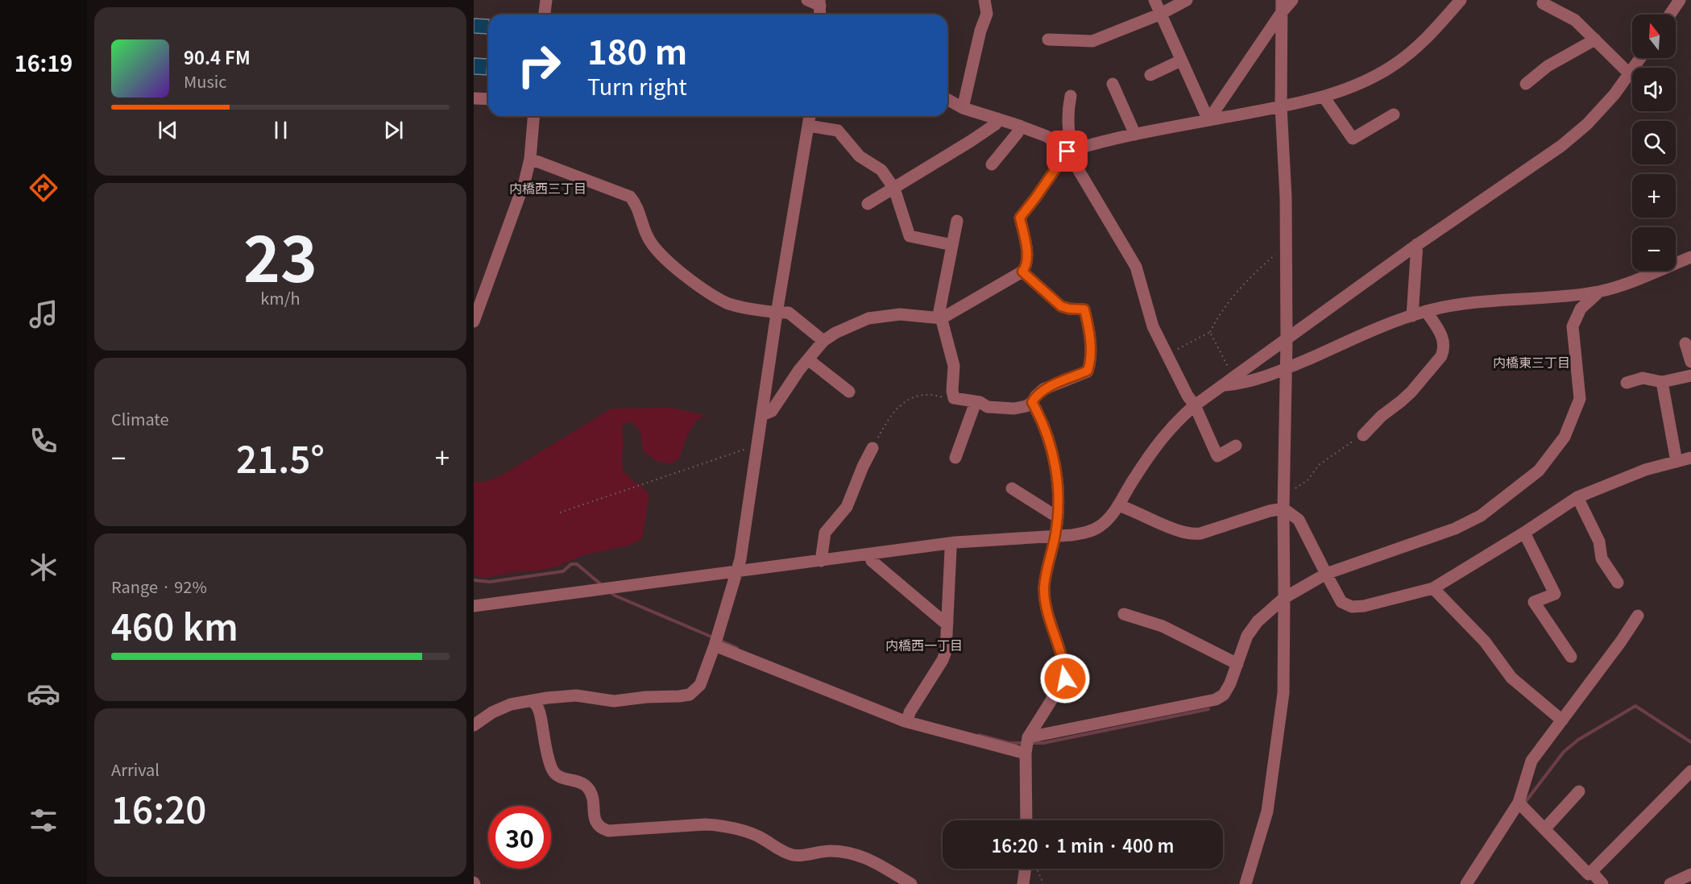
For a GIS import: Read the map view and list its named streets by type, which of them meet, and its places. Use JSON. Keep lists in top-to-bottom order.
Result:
{
  "districts": ["内橋西三丁目", "内橋東三丁目", "内橋西一丁目"],
  "north": "top",
  "page": {
    "tabs": "16:19",
    "map_buttons": ["+", "−"],
    "turn": ["180 m", "Turn right"],
    "song": ["90.4 FM", "Music"],
    "tile": [
      ["23", "km/h"],
      "Climate",
      ["Range · 92%", "460 km"],
      ["Arrival", "16:20"]
    ],
    "heat": ["−", "21.5°", "+"],
    "limit": "30",
    "trip": "16:20 · 1 min · 400 m"
  }
}
